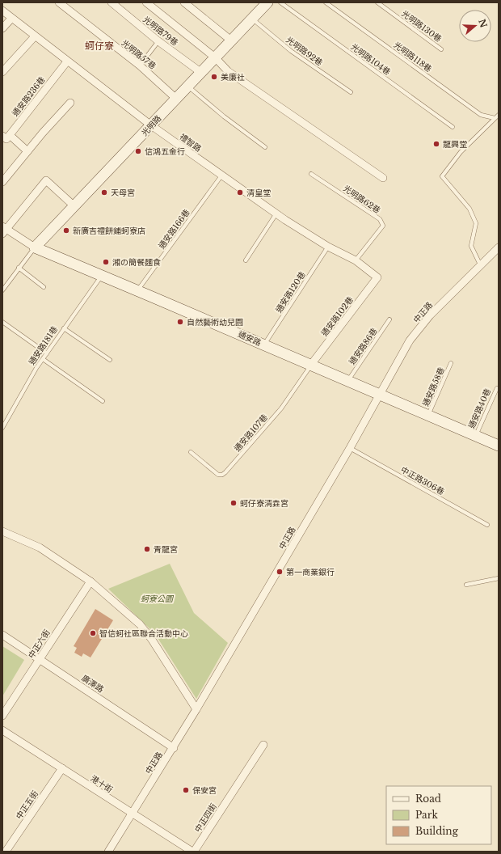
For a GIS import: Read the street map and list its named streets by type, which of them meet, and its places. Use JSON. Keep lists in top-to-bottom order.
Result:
{
  "streets": {
    "street": [
      "光明路79巷",
      "光明路57巷",
      "通安路236巷",
      "光明路",
      "禮智路",
      "中正路",
      "通安路102巷",
      "通安路",
      "中正六街",
      "廣澤路",
      "港十街",
      "中正五街",
      "中正四街"
    ],
    "lane": [
      "光明路130巷",
      "光明路92巷",
      "光明路118巷",
      "光明路104巷",
      "光明路62巷",
      "通安路166巷",
      "通安路120巷",
      "通安路181巷",
      "通安路86巷",
      "通安路58巷",
      "通安路40巷",
      "通安路107巷",
      "中正路306巷"
    ]
  },
  "crossings": [
    ["光明路79巷", "光明路"],
    ["光明路92巷", "光明路"],
    ["光明路57巷", "光明路"],
    ["通安路236巷", "禮智路"],
    ["光明路", "禮智路"],
    ["光明路", "通安路"],
    ["禮智路", "光明路62巷"],
    ["禮智路", "通安路166巷"],
    ["禮智路", "通安路120巷"],
    ["禮智路", "通安路102巷"],
    ["通安路166巷", "通安路"],
    ["通安路120巷", "通安路"],
    ["中正路", "通安路"],
    ["中正路", "中正路306巷"],
    ["中正路", "廣澤路"],
    ["中正路", "港十街"],
    ["通安路102巷", "通安路"],
    ["通安路102巷", "通安路107巷"],
    ["通安路", "通安路181巷"],
    ["通安路", "通安路86巷"],
    ["通安路", "通安路58巷"],
    ["通安路", "通安路40巷"],
    ["通安路", "通安路107巷"],
    ["中正六街", "廣澤路"],
    ["港十街", "中正五街"],
    ["港十街", "中正四街"]
  ],
  "districts": ["蚵仔寮"],
  "parks": ["蚵寮公園"],
  "places": [
    "美廉社",
    "龍興堂",
    "信鴻五金行",
    "天母宮",
    "清皇堂",
    "新廣吉禮餅鋪蚵寮店",
    "湘の簡餐麵食",
    "自然藝術幼兒園",
    "蚵仔寮清垚宮",
    "青龍宮",
    "第一商業銀行",
    "智信蚵社區聯合活動中心",
    "保安宮"
  ],
  "legend": ["Road", "Park", "Building"],
  "north": "right"
}
